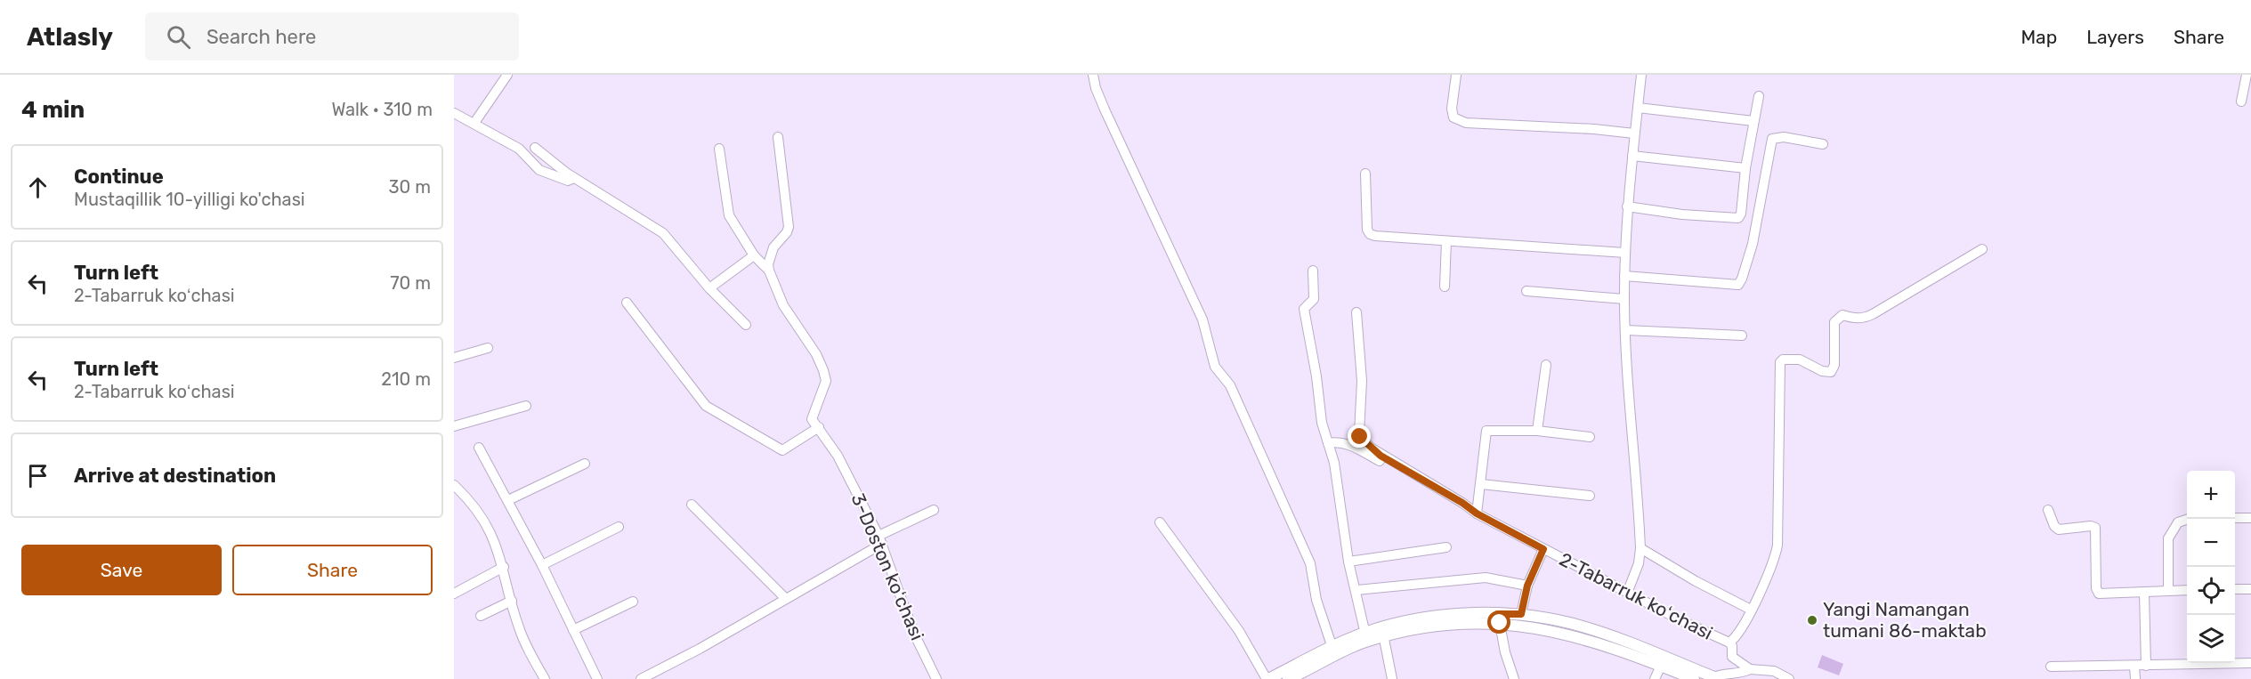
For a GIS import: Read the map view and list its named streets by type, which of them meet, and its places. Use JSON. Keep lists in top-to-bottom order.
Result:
{
  "streets": {
    "street": ["3-Doston koʻchasi", "2-Tabarruk koʻchasi"]
  },
  "places": ["Yangi Namangan tumani 86-maktab"],
  "page": {
    "header": "Atlasly",
    "search": "Search here",
    "nav": ["Map", "Layers", "Share"],
    "heading": ["4 min", "Walk · 310 m"],
    "list": [
      ["Continue", "Mustaqillik 10-yilligi ko'chasi", "30 m"],
      ["Turn left", "2-Tabarruk koʻchasi", "70 m"],
      ["Turn left", "2-Tabarruk koʻchasi", "210 m"],
      "Arrive at destination"
    ],
    "map_buttons": ["+", "−"],
    "buttons": ["Save", "Share"]
  }
}
